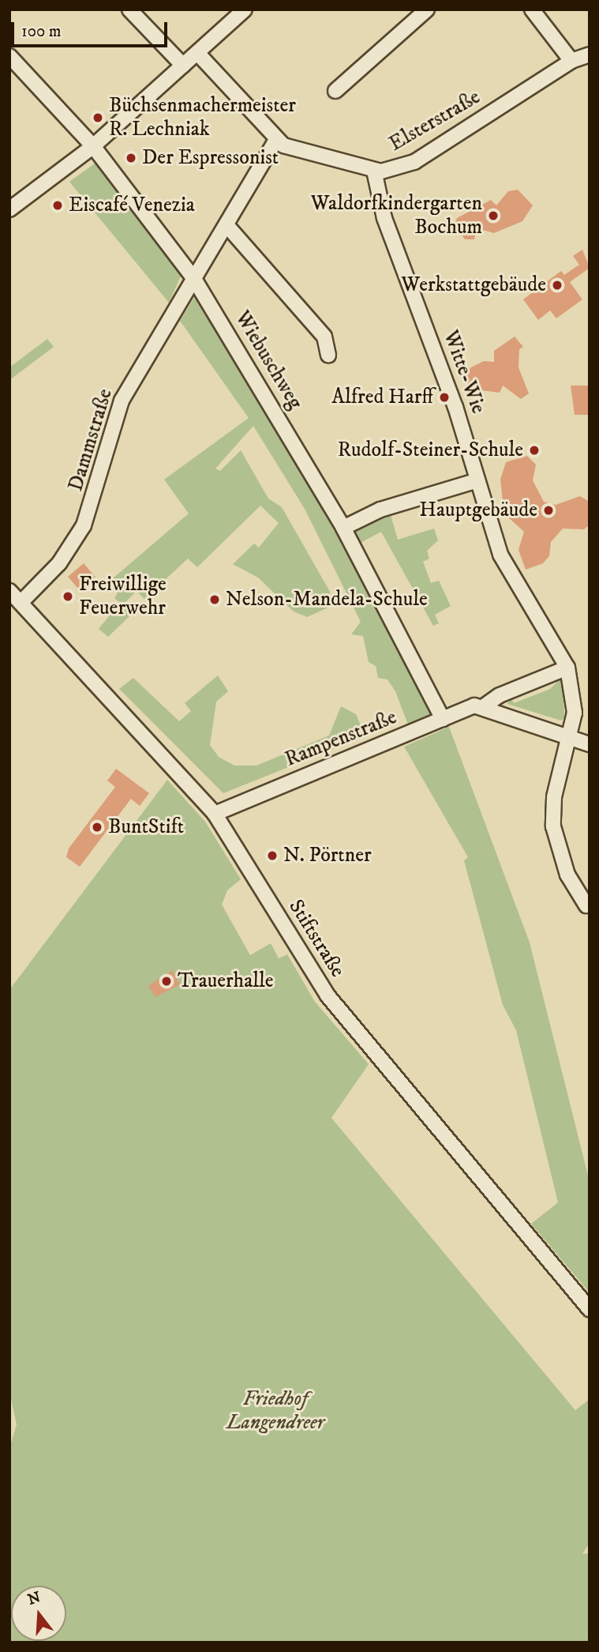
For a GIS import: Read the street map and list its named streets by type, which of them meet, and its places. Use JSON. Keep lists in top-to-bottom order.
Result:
{
  "streets": {
    "street": [
      "Elsterstraße",
      "Wiebuschweg",
      "Witte-Wie",
      "Dammstraße",
      "Rampenstraße",
      "Stiftstraße"
    ]
  },
  "crossings": [
    ["Elsterstraße", "Witte-Wie"],
    ["Elsterstraße", "Dammstraße"],
    ["Wiebuschweg", "Dammstraße"],
    ["Wiebuschweg", "Rampenstraße"],
    ["Witte-Wie", "Rampenstraße"],
    ["Dammstraße", "Stiftstraße"],
    ["Rampenstraße", "Stiftstraße"]
  ],
  "parks": ["Friedhof Langendreer"],
  "places": [
    "Büchsenmachermeister R. Lechniak",
    "Der Espressonist",
    "Eiscafé Venezia",
    "Waldorfkindergarten Bochum",
    "Werkstattgebäude",
    "Alfred Harff",
    "Rudolf-Steiner-Schule",
    "Hauptgebäude",
    "Freiwillige Feuerwehr",
    "Nelson-Mandela-Schule",
    "BuntStift",
    "N. Pörtner",
    "Trauerhalle"
  ],
  "scale_bar": "100 m",
  "north": "top"
}
